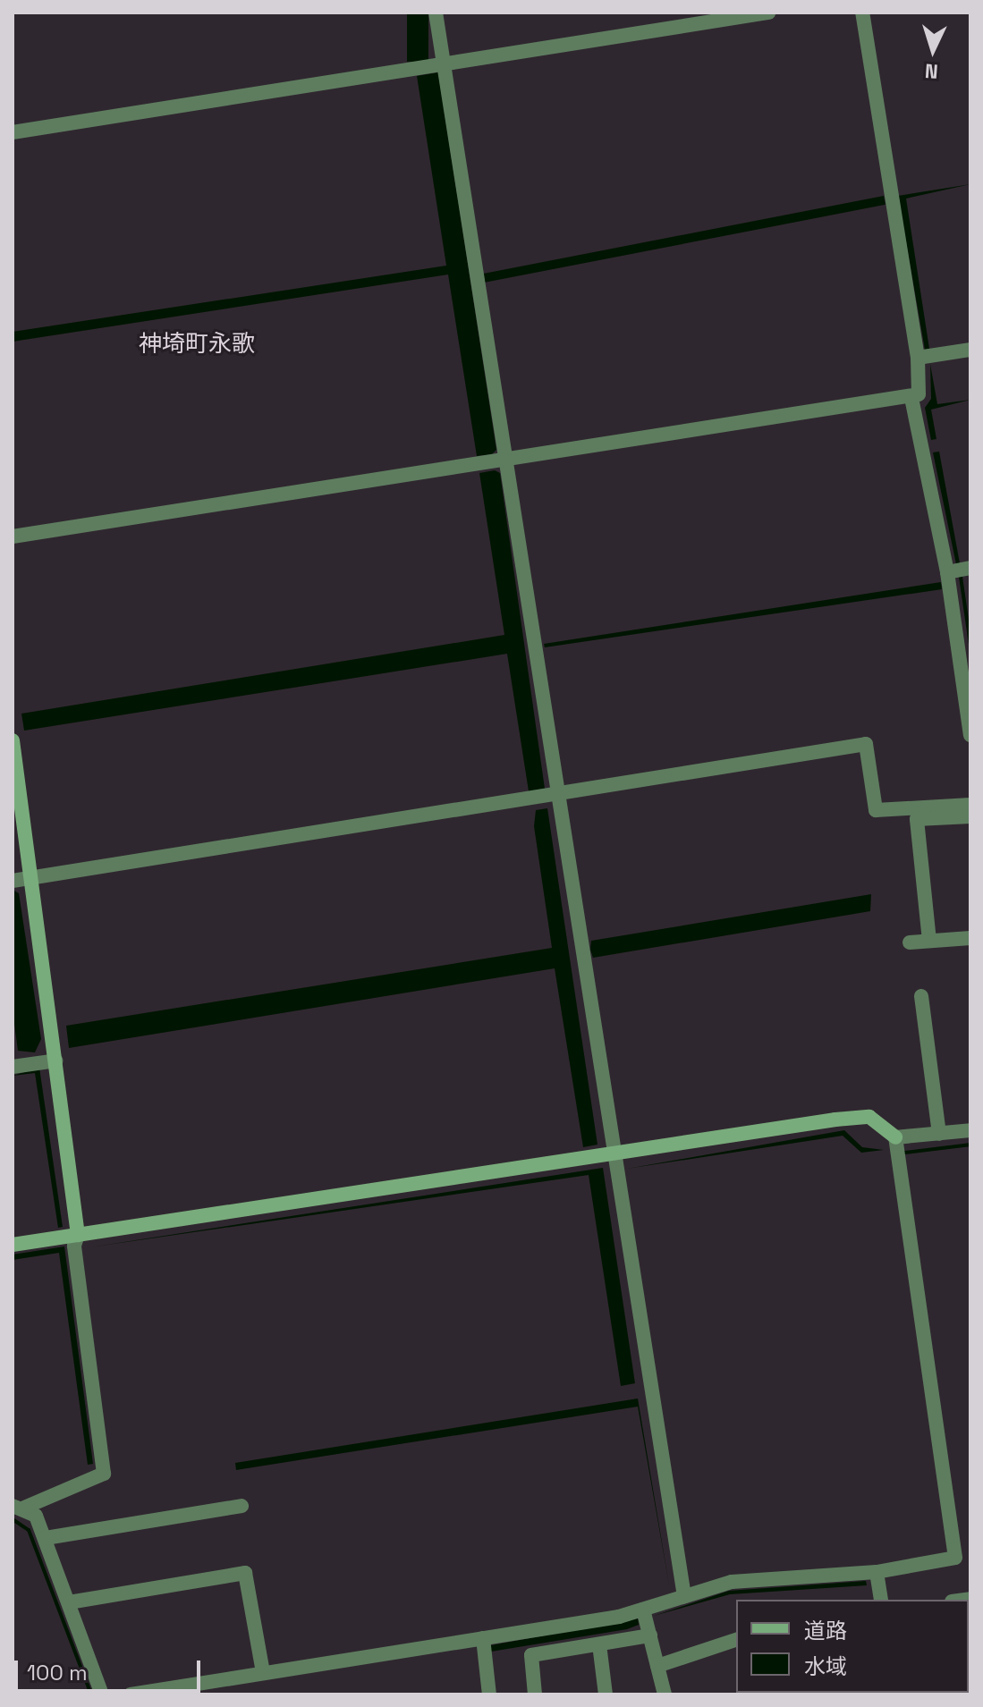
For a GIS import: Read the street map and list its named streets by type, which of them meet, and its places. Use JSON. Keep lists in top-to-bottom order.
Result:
{
  "districts": ["神埼町永歌"],
  "legend": ["道路", "水域"],
  "scale_bar": "100 m",
  "north": "bottom"
}
